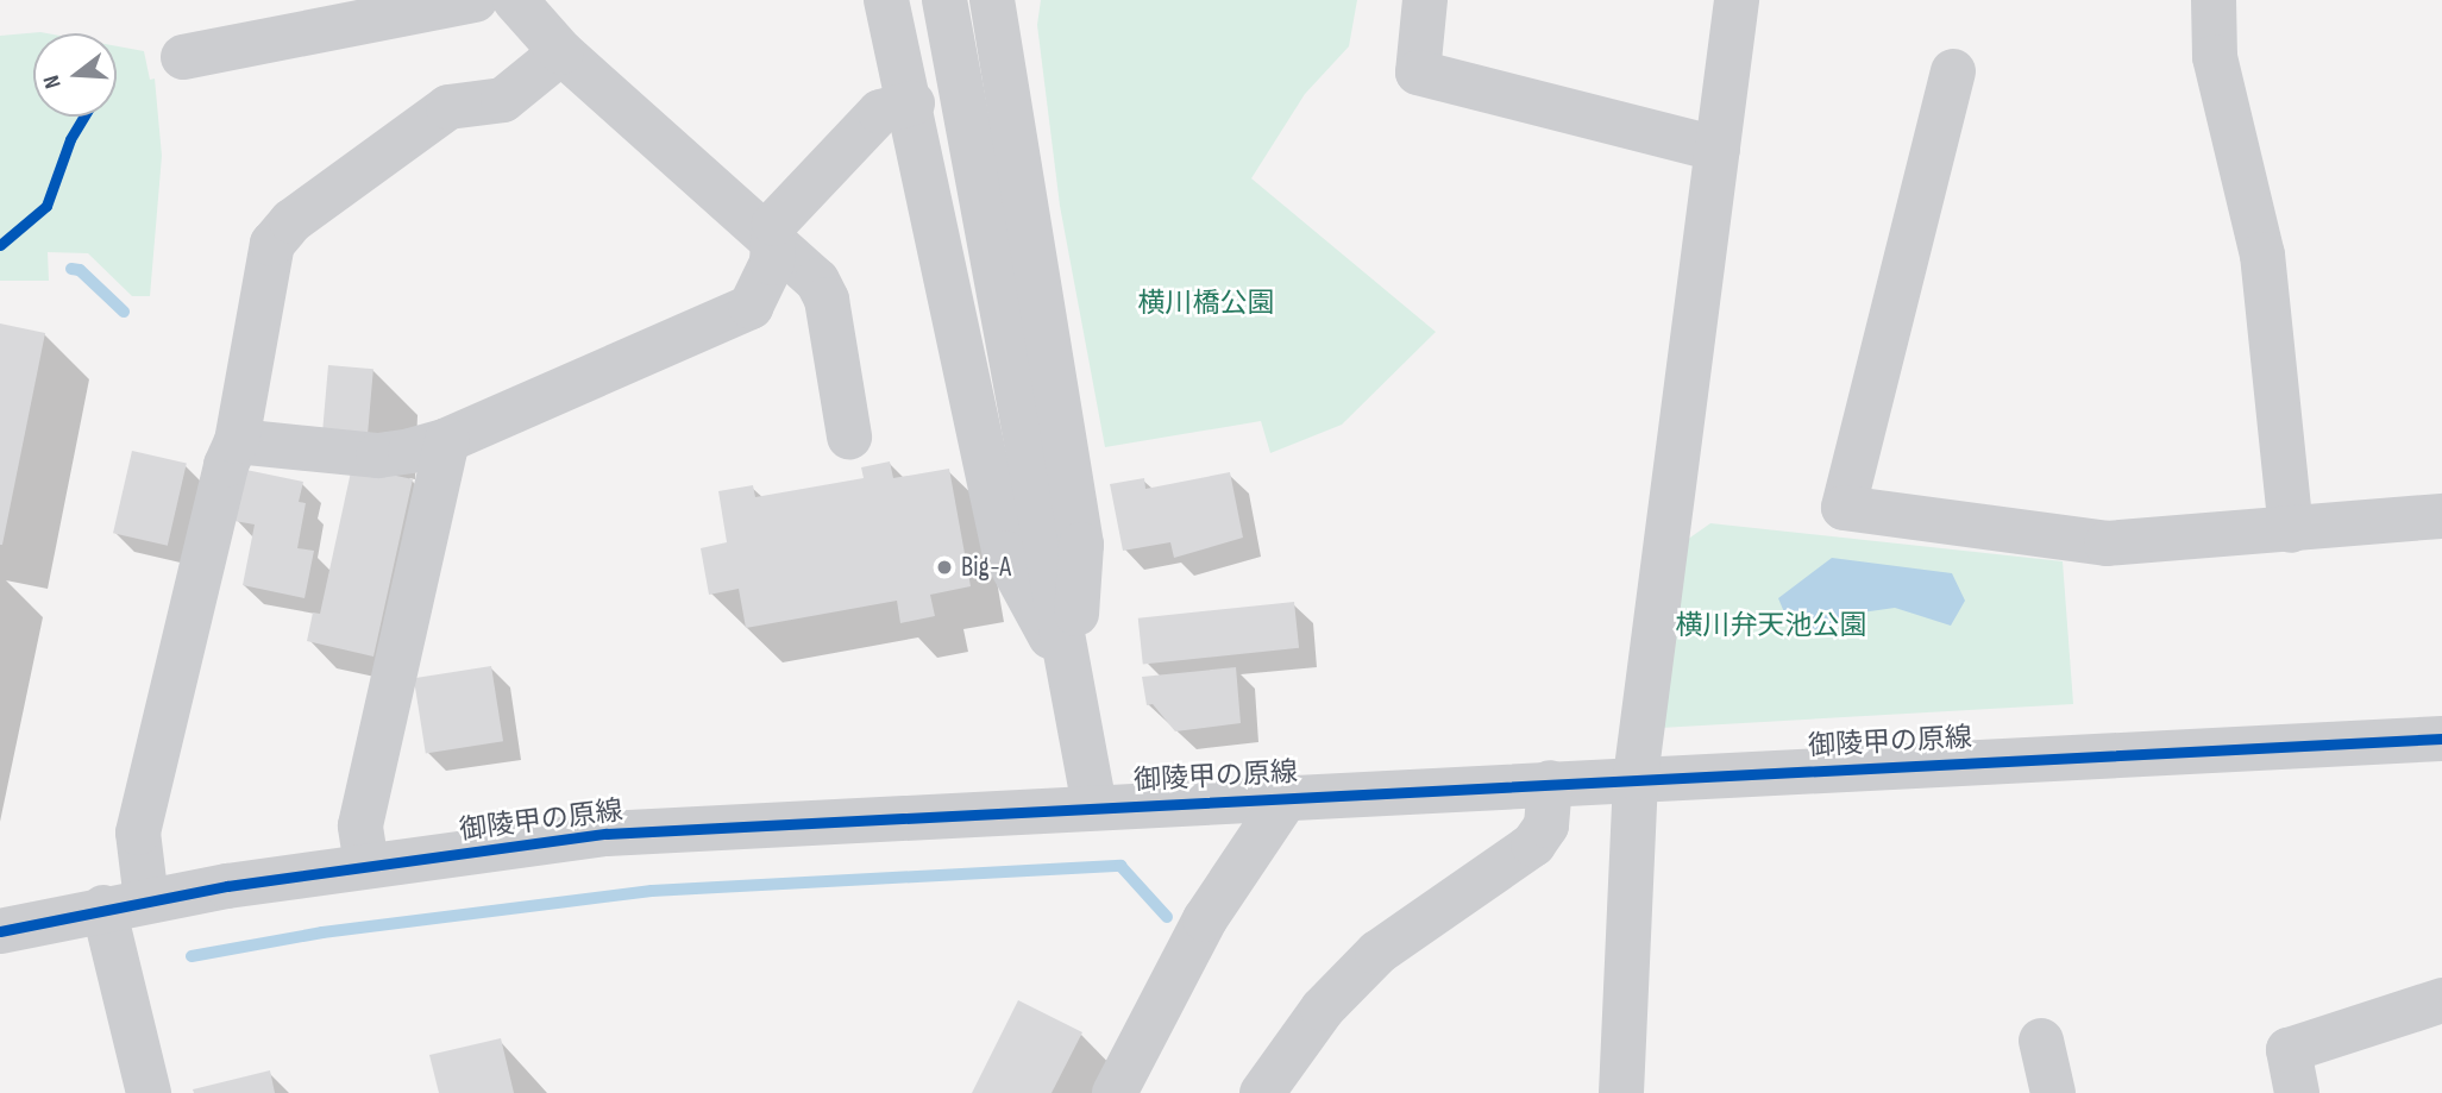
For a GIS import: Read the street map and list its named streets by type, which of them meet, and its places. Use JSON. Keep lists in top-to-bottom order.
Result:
{
  "streets": {
    "street": ["御陵甲の原線"]
  },
  "parks": ["横川橋公園", "横川弁天池公園"],
  "places": ["Big-A"],
  "north": "left"
}
